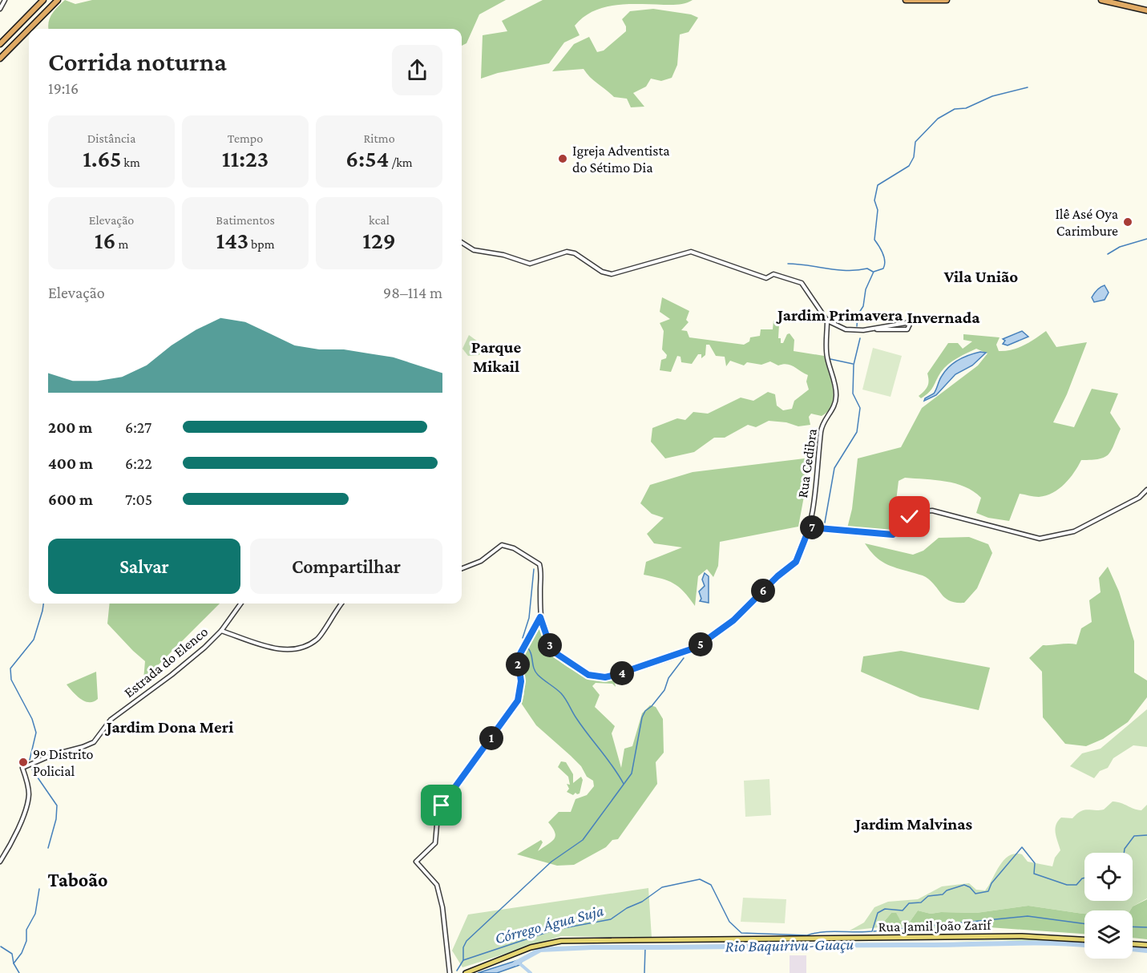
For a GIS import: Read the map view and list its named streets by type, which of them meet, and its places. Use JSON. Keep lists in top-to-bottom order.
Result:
{
  "streets": {
    "main road": ["Rua Jamil João Zarif"],
    "street": ["Rua Cedibra", "Estrada do Elenco"]
  },
  "districts": [
    "Vila União",
    "Jardim Primavera",
    "Invernada",
    "Parque Mikail",
    "Jardim Dona Meri",
    "Jardim Malvinas",
    "Taboão"
  ],
  "water": ["Córrego Água Suja", "Rio Baquirivu-Guaçu"],
  "places": ["Igreja Adventista do Sétimo Dia", "Ilê Asé Oya Carimbure", "9º Distrito Policial"],
  "page": {
    "heading": ["Corrida noturna", "19:16"],
    "stats": [
      ["Distância", "1.65 km"],
      ["Tempo", "11:23"],
      ["Ritmo", "6:54 /km"],
      ["Elevação", "16 m"],
      ["Batimentos", "143 bpm"],
      ["kcal", "129"]
    ],
    "chart": ["Elevação", "98–114 m"],
    "list": [
      {
        "name": "200 m",
        "note": "6:27"
      },
      {
        "name": "400 m",
        "note": "6:22"
      },
      {
        "name": "600 m",
        "note": "7:05"
      }
    ],
    "pins": [
      "7",
      "6",
      "5",
      "3",
      "2",
      "4",
      "1"
    ],
    "buttons": ["Salvar", "Compartilhar"]
  }
}
